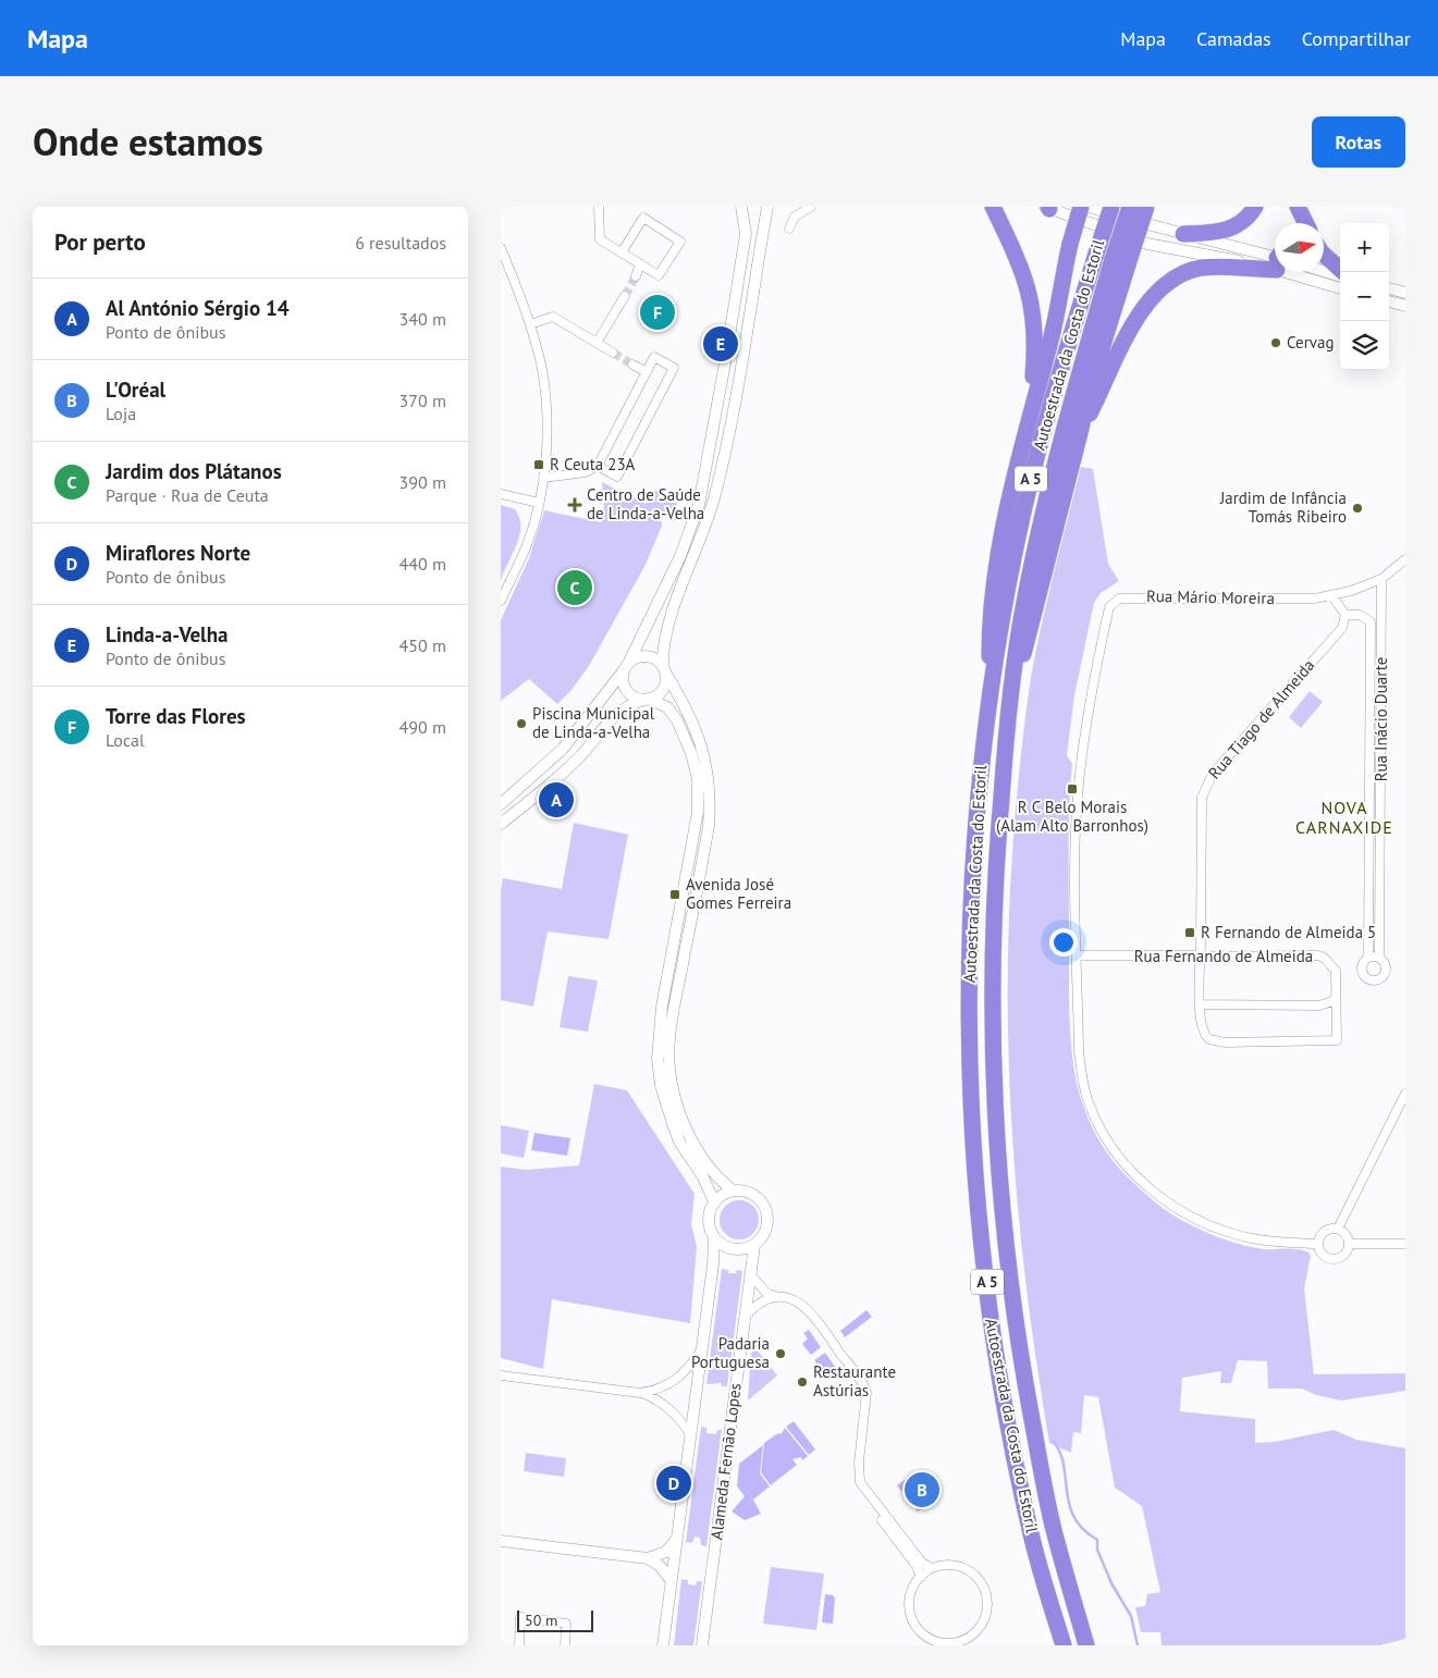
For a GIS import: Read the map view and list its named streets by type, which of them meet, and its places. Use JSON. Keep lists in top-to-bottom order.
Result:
{
  "streets": {
    "highway": ["Autoestrada da Costa do Estoril", "A 5"],
    "street": [
      "Rua Mário Moreira",
      "Rua Tiago de Almeida",
      "Rua Inácio Duarte",
      "Rua Fernando de Almeida",
      "Alameda Fernão Lopes"
    ]
  },
  "crossings": [
    ["Rua Mário Moreira", "Rua Fernando de Almeida"],
    ["Rua Tiago de Almeida", "Rua Inácio Duarte"],
    ["Rua Tiago de Almeida", "Rua Fernando de Almeida"]
  ],
  "districts": ["NOVA CARNAXIDE"],
  "places": {
    "other": [
      "Cervag",
      "Jardim de Infância Tomás Ribeiro",
      "Piscina Municipal de Linda-a-Velha",
      "Padaria Portuguesa",
      "Restaurante Astúrias"
    ],
    "transit": [
      "R Ceuta 23A",
      "R C Belo Morais (Alam Alto Barronhos)",
      "Avenida José Gomes Ferreira",
      "R Fernando de Almeida 5"
    ],
    "health": ["Centro de Saúde de Linda-a-Velha"]
  },
  "scale_bar": "50 m",
  "north": "right",
  "page": {
    "header": "Mapa",
    "nav": ["Mapa", "Camadas", "Compartilhar"],
    "title": "Onde estamos",
    "buttons": "Rotas",
    "heading": ["Por perto", "6 resultados"],
    "map_buttons": ["+", "−"],
    "list": [
      {
        "mark": "A",
        "name": "Al António Sérgio 14",
        "note": "Ponto de ônibus",
        "value": "340 m"
      },
      {
        "mark": "B",
        "name": "L'Oréal",
        "note": "Loja",
        "value": "370 m"
      },
      {
        "mark": "C",
        "name": "Jardim dos Plátanos",
        "note": "Parque · Rua de Ceuta",
        "value": "390 m"
      },
      {
        "mark": "D",
        "name": "Miraflores Norte",
        "note": "Ponto de ônibus",
        "value": "440 m"
      },
      {
        "mark": "E",
        "name": "Linda-a-Velha",
        "note": "Ponto de ônibus",
        "value": "450 m"
      },
      {
        "mark": "F",
        "name": "Torre das Flores",
        "note": "Local",
        "value": "490 m"
      }
    ],
    "pins": [
      "F",
      "E",
      "C",
      "A",
      "D",
      "B"
    ],
    "scale": "50 m"
  }
}
